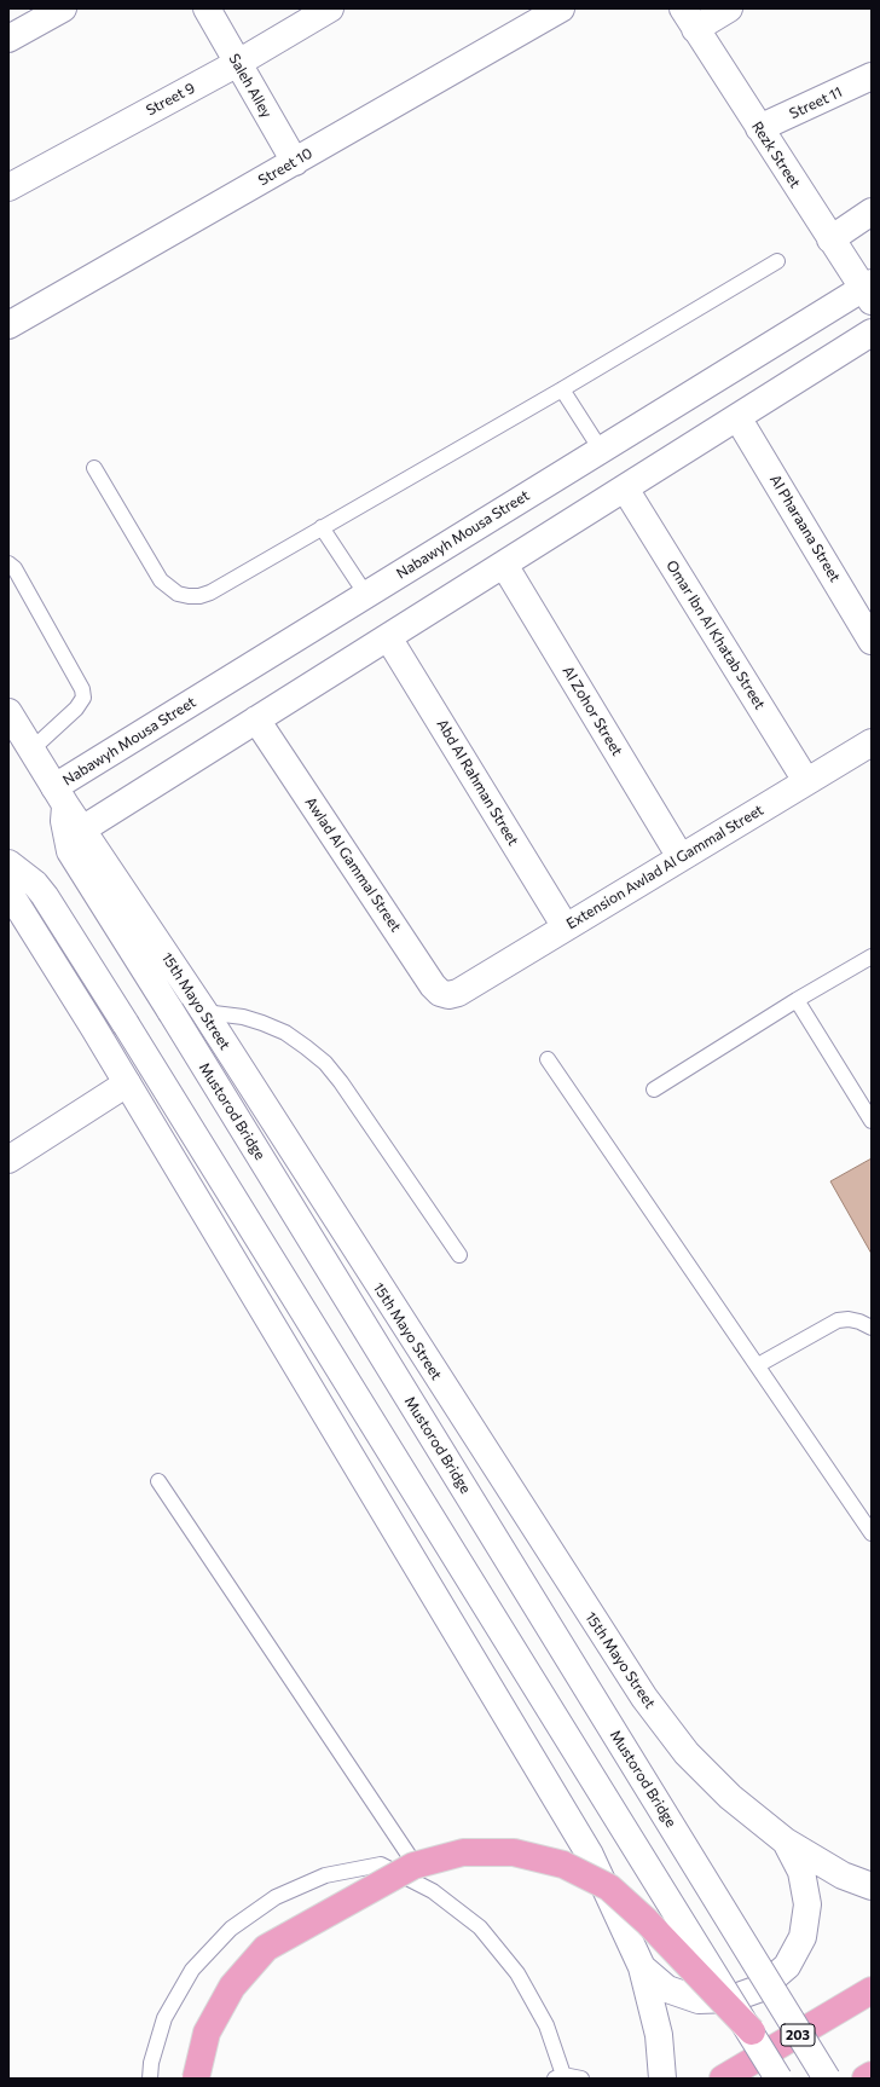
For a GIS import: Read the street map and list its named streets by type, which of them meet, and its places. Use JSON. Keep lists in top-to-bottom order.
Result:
{
  "streets": {
    "main road": [
      "Saleh Alley",
      "Street 9",
      "Street 11",
      "Rezk Street",
      "Street 10",
      "Al Pharaana Street",
      "Nabawyh Mousa Street",
      "Omar Ibn Al Khatab Street",
      "Al Zohor Street",
      "Abd Al Rahman Street",
      "Awlad Al Gammal Street",
      "Extension Awlad Al Gammal Street",
      "15th Mayo Street",
      "Mustorod Bridge",
      "203"
    ]
  },
  "crossings": [
    ["Saleh Alley", "Street 9"],
    ["Saleh Alley", "Street 10"],
    ["Street 11", "Rezk Street"],
    ["Rezk Street", "Nabawyh Mousa Street"],
    ["Nabawyh Mousa Street", "15th Mayo Street"],
    ["Nabawyh Mousa Street", "Mustorod Bridge"],
    ["Omar Ibn Al Khatab Street", "Extension Awlad Al Gammal Street"],
    ["Al Zohor Street", "Extension Awlad Al Gammal Street"],
    ["Abd Al Rahman Street", "Extension Awlad Al Gammal Street"],
    ["Awlad Al Gammal Street", "Extension Awlad Al Gammal Street"],
    ["15th Mayo Street", "Mustorod Bridge"]
  ]
}
